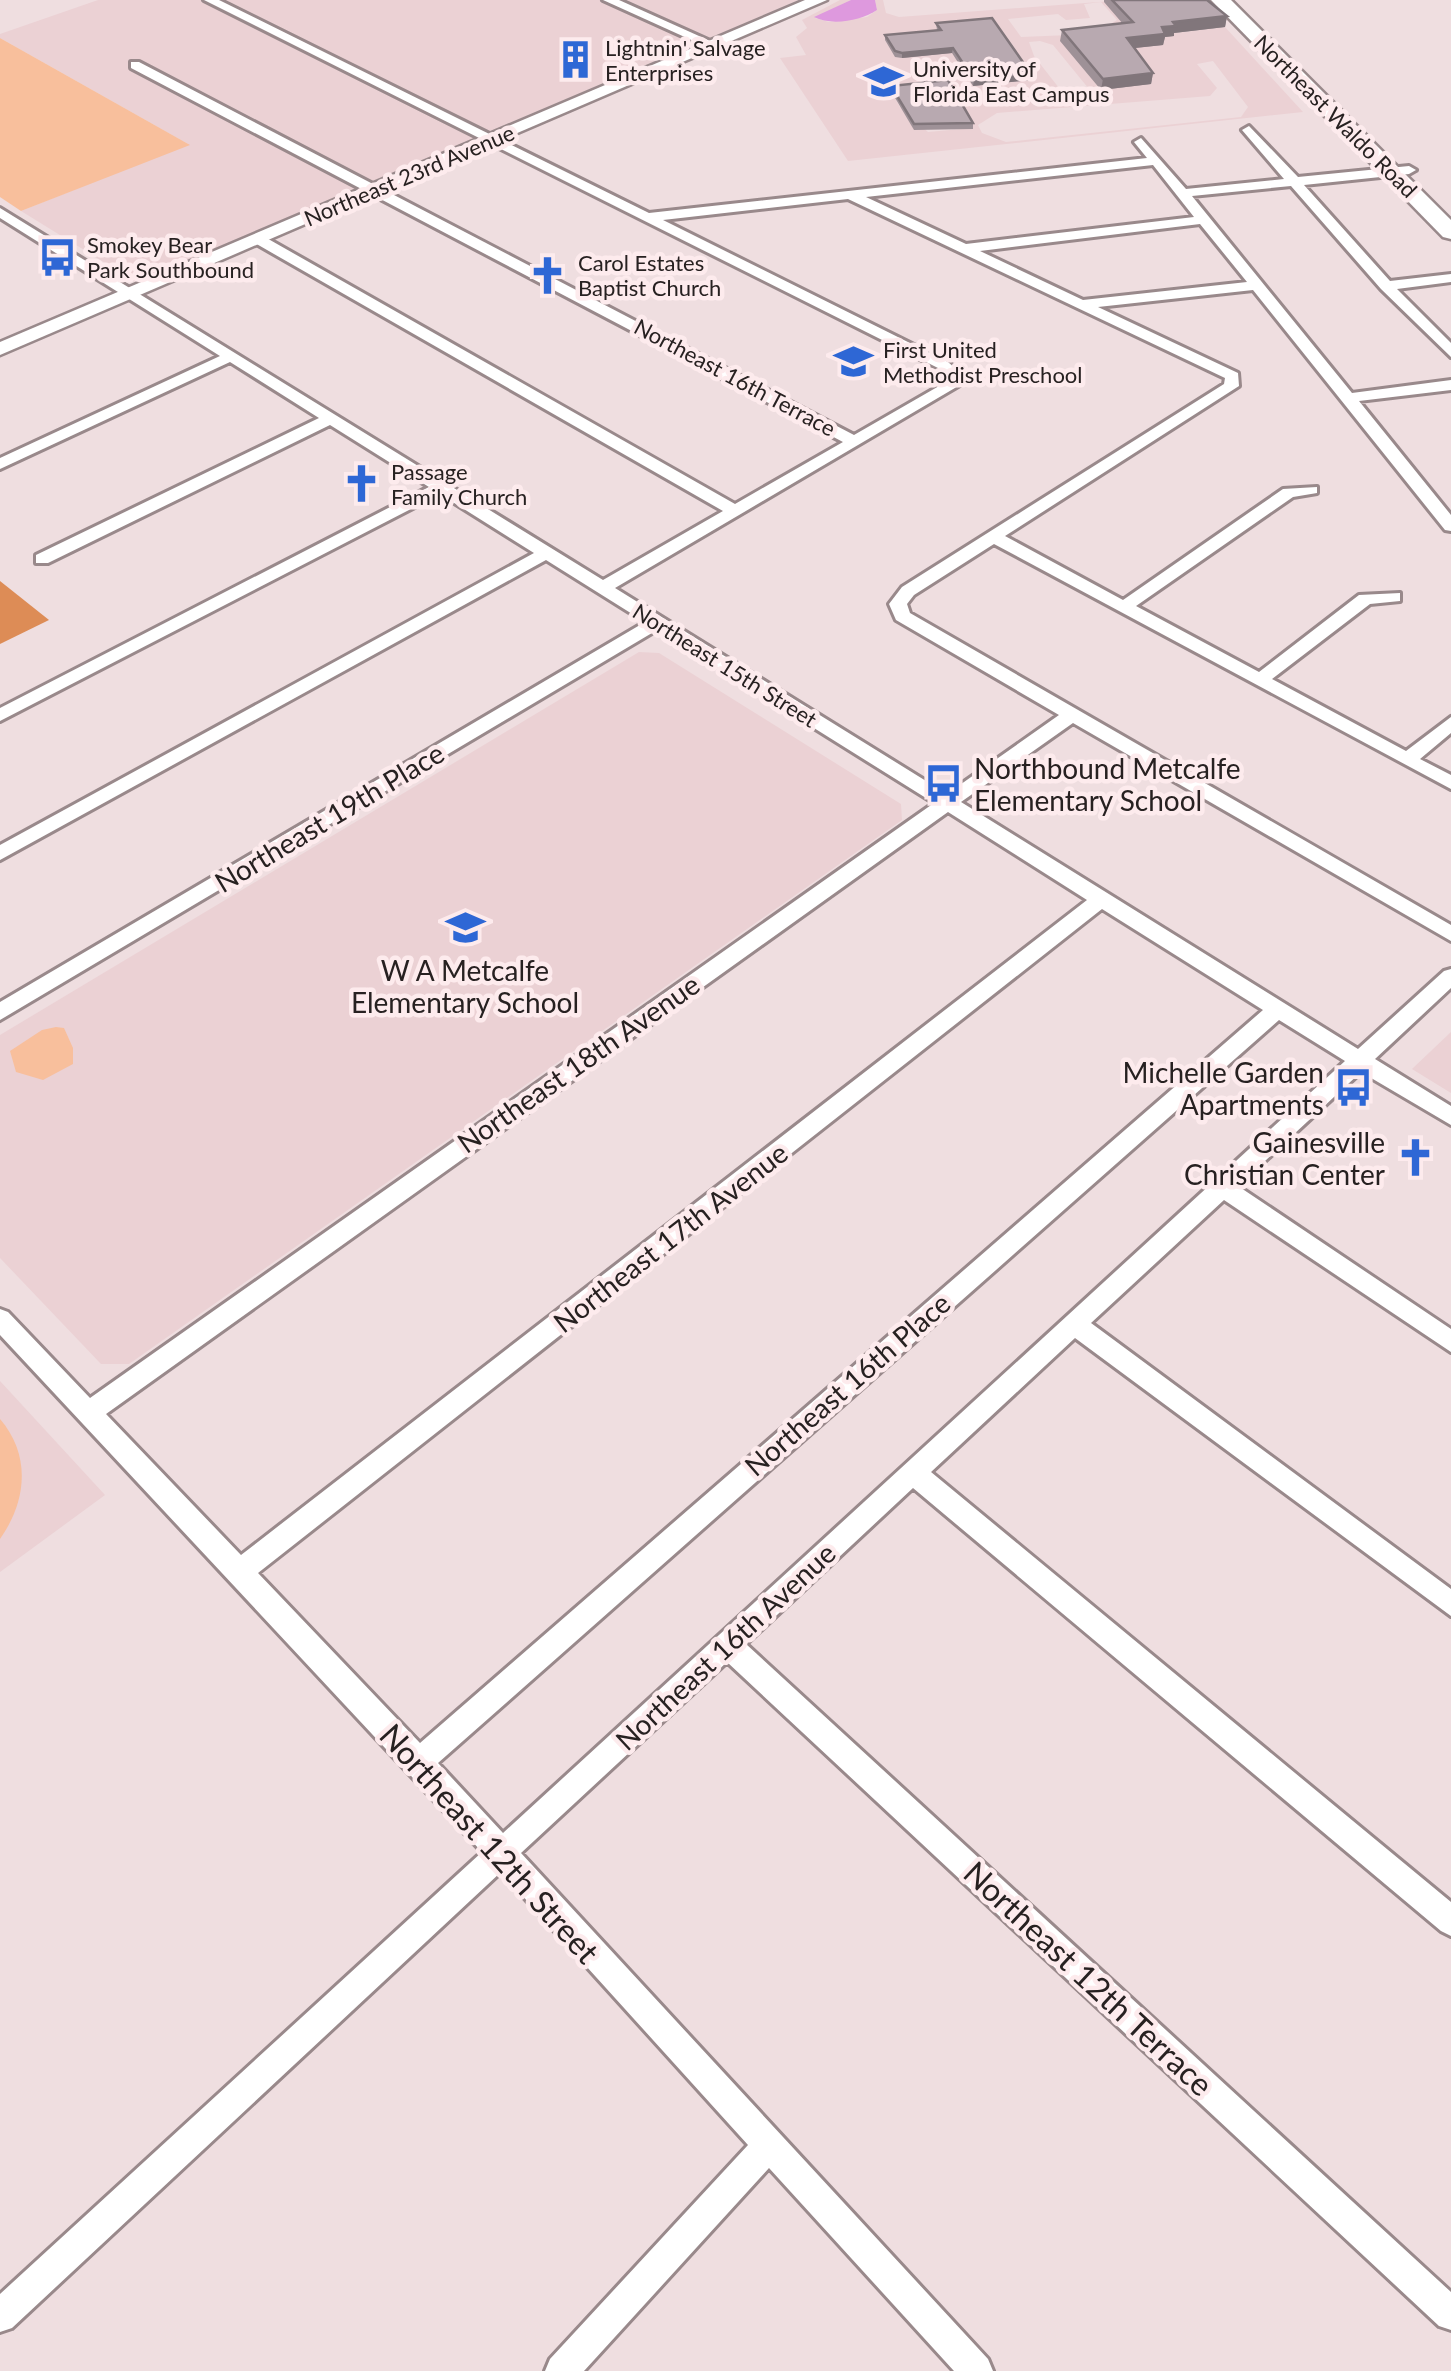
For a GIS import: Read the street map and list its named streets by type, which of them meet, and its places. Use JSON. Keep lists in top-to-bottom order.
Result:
{
  "streets": {
    "highway": ["Northeast Waldo Road"],
    "main road": ["Northeast 23rd Avenue"],
    "street": [
      "Northeast 16th Terrace",
      "Northeast 15th Street",
      "Northeast 19th Place",
      "Northeast 18th Avenue",
      "Northeast 17th Avenue",
      "Northeast 16th Place",
      "Northeast 16th Avenue",
      "Northeast 12th Street",
      "Northeast 12th Terrace"
    ]
  },
  "crossings": [
    ["Northeast 23rd Avenue", "Northeast 16th Terrace"],
    ["Northeast 23rd Avenue", "Northeast 15th Street"],
    ["Northeast 15th Street", "Northeast 19th Place"],
    ["Northeast 15th Street", "Northeast 18th Avenue"],
    ["Northeast 15th Street", "Northeast 17th Avenue"],
    ["Northeast 15th Street", "Northeast 16th Place"],
    ["Northeast 15th Street", "Northeast 16th Avenue"],
    ["Northeast 18th Avenue", "Northeast 12th Street"],
    ["Northeast 17th Avenue", "Northeast 12th Street"],
    ["Northeast 16th Place", "Northeast 12th Street"],
    ["Northeast 16th Avenue", "Northeast 12th Street"],
    ["Northeast 16th Avenue", "Northeast 12th Terrace"]
  ],
  "places": {
    "building": ["Lightnin' Salvage Enterprises"],
    "school or university": ["University of Florida East Campus", "First United Methodist Preschool", "W A Metcalfe Elementary School"],
    "bus stop": ["Smokey Bear Park Southbound", "Northbound Metcalfe Elementary School", "Michelle Garden Apartments"],
    "church": ["Carol Estates Baptist Church", "Passage Family Church", "Gainesville Christian Center"]
  }
}
